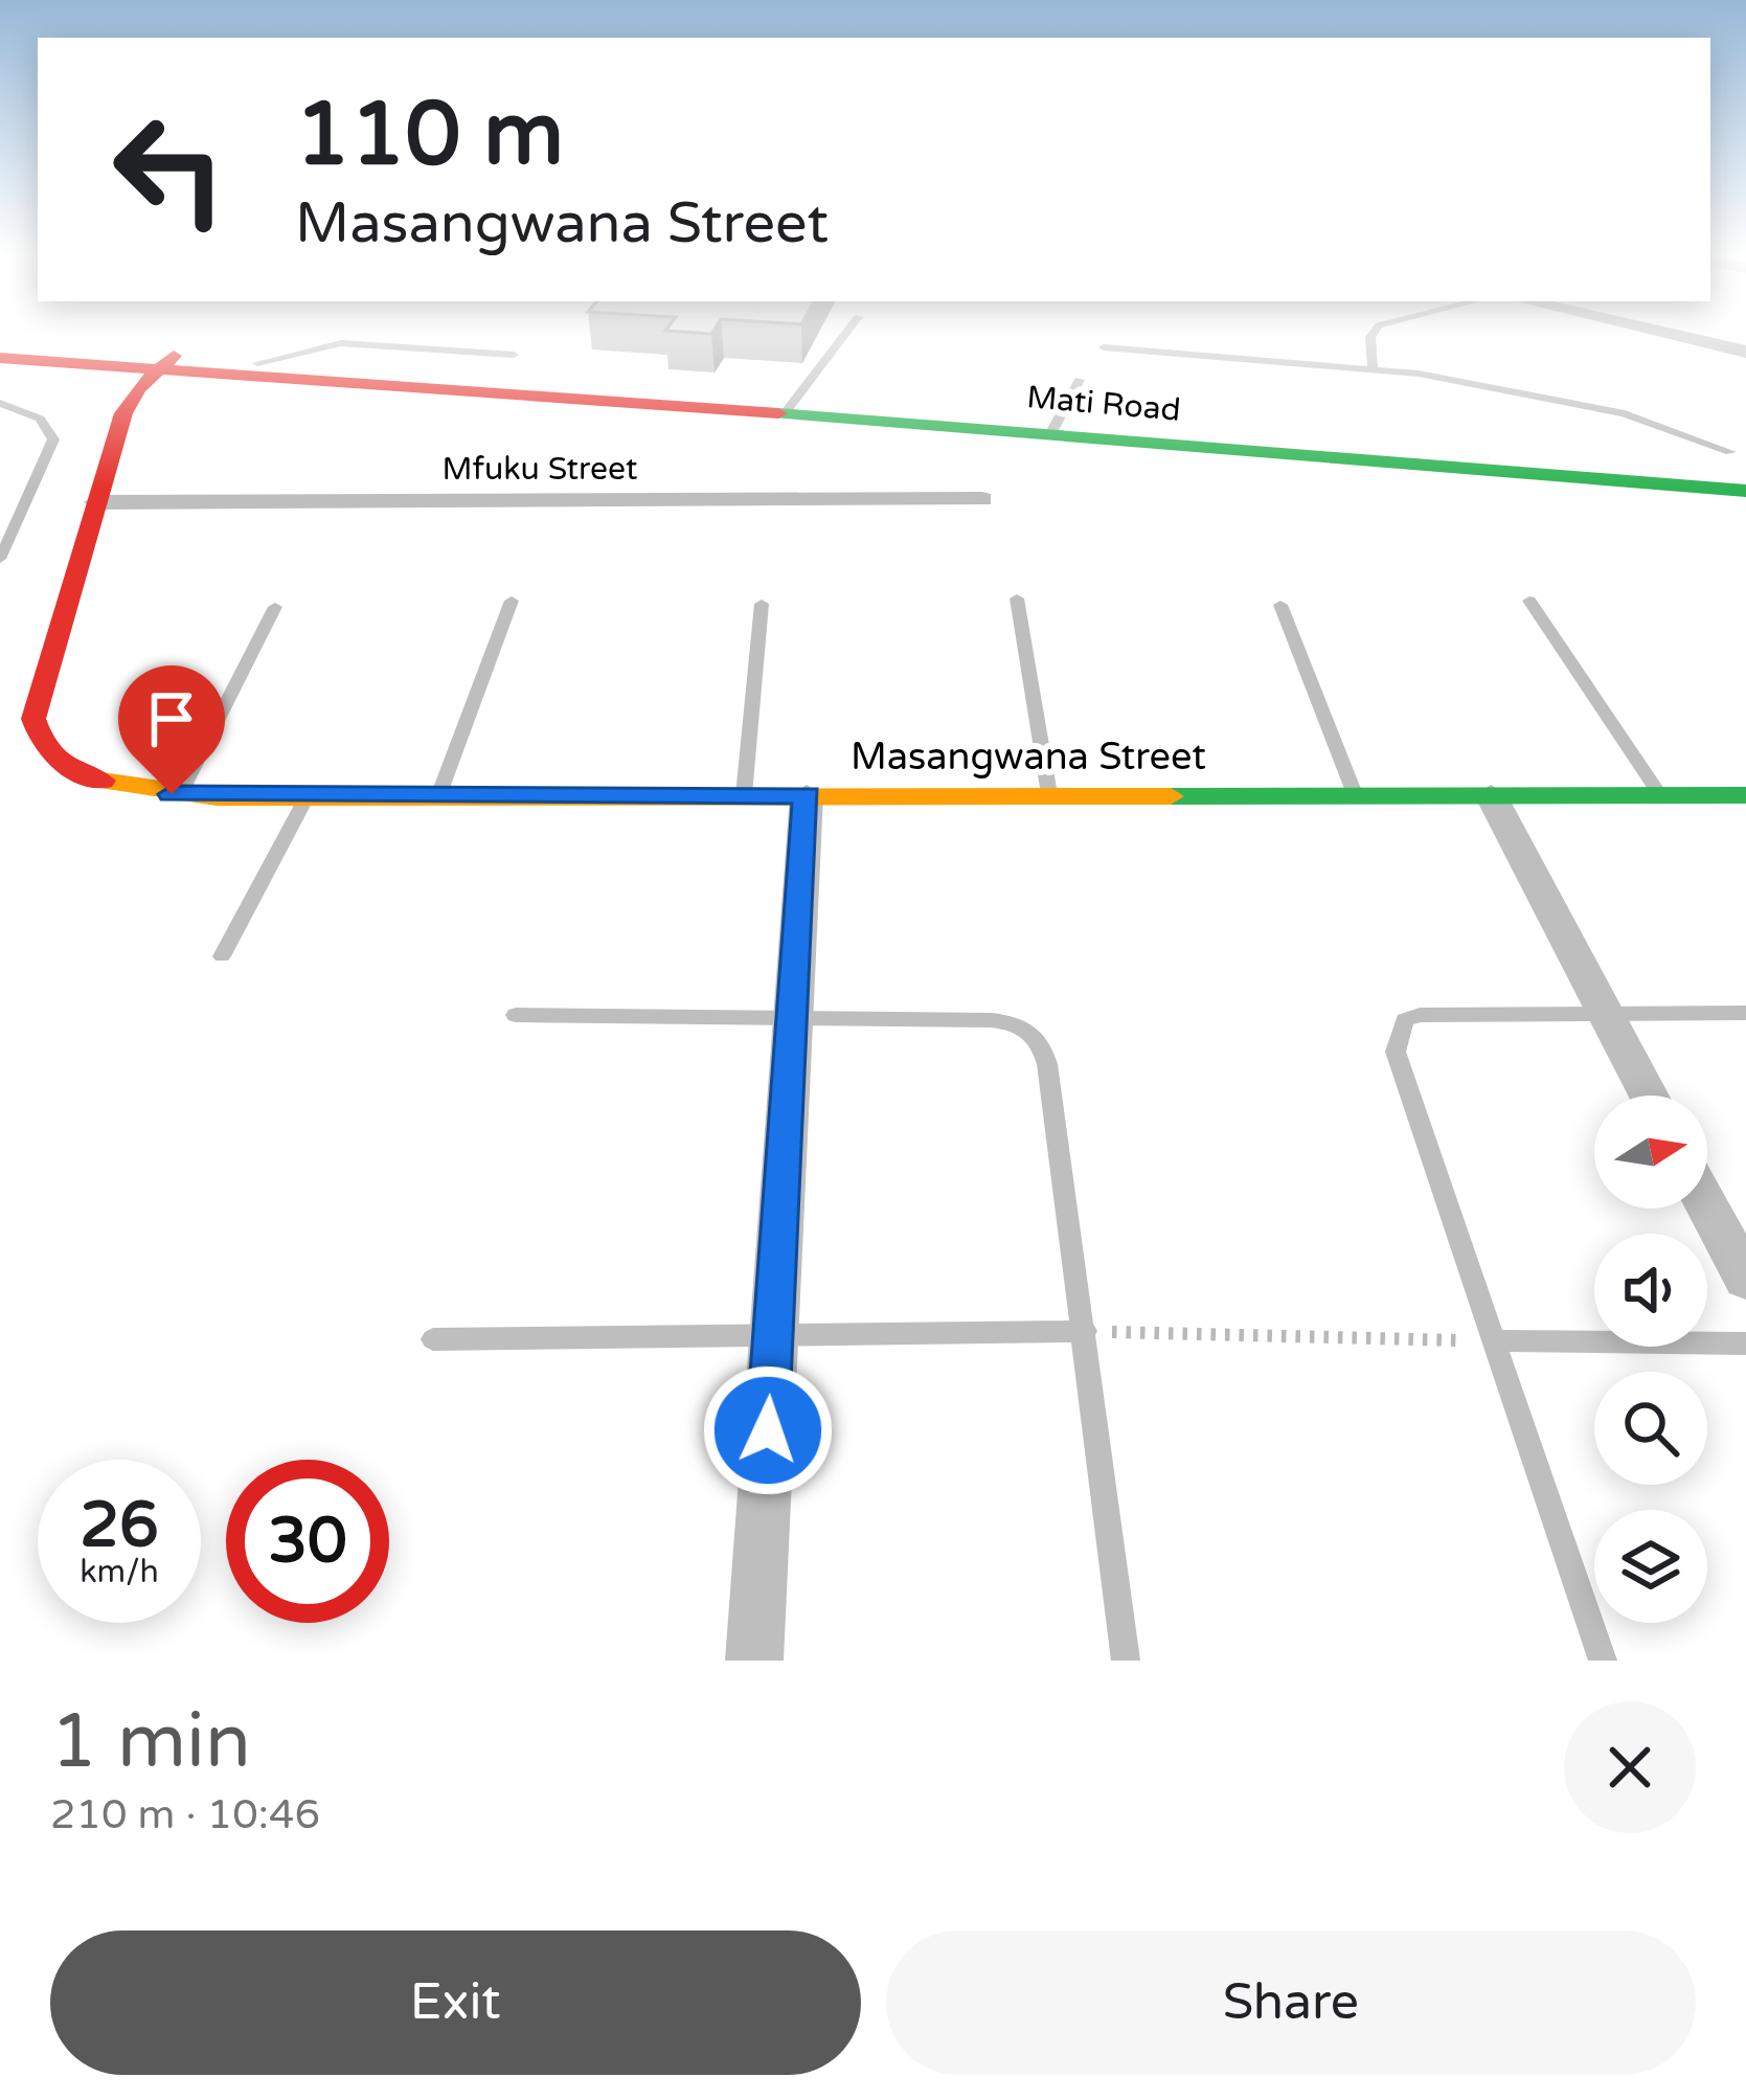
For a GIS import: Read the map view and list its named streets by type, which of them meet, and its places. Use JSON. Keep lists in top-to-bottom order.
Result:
{
  "streets": {
    "street": ["Mati Road", "Mfuku Street", "Masangwana Street"]
  },
  "crossings": [
    ["Mfuku Street", "Masangwana Street"]
  ],
  "north": "right",
  "page": {
    "turn": ["110 m", "Masangwana Street"],
    "speed": "26 km/h",
    "limit": "30",
    "heading": ["1 min", "210 m · 10:46"],
    "buttons": ["Exit", "Share"]
  }
}
